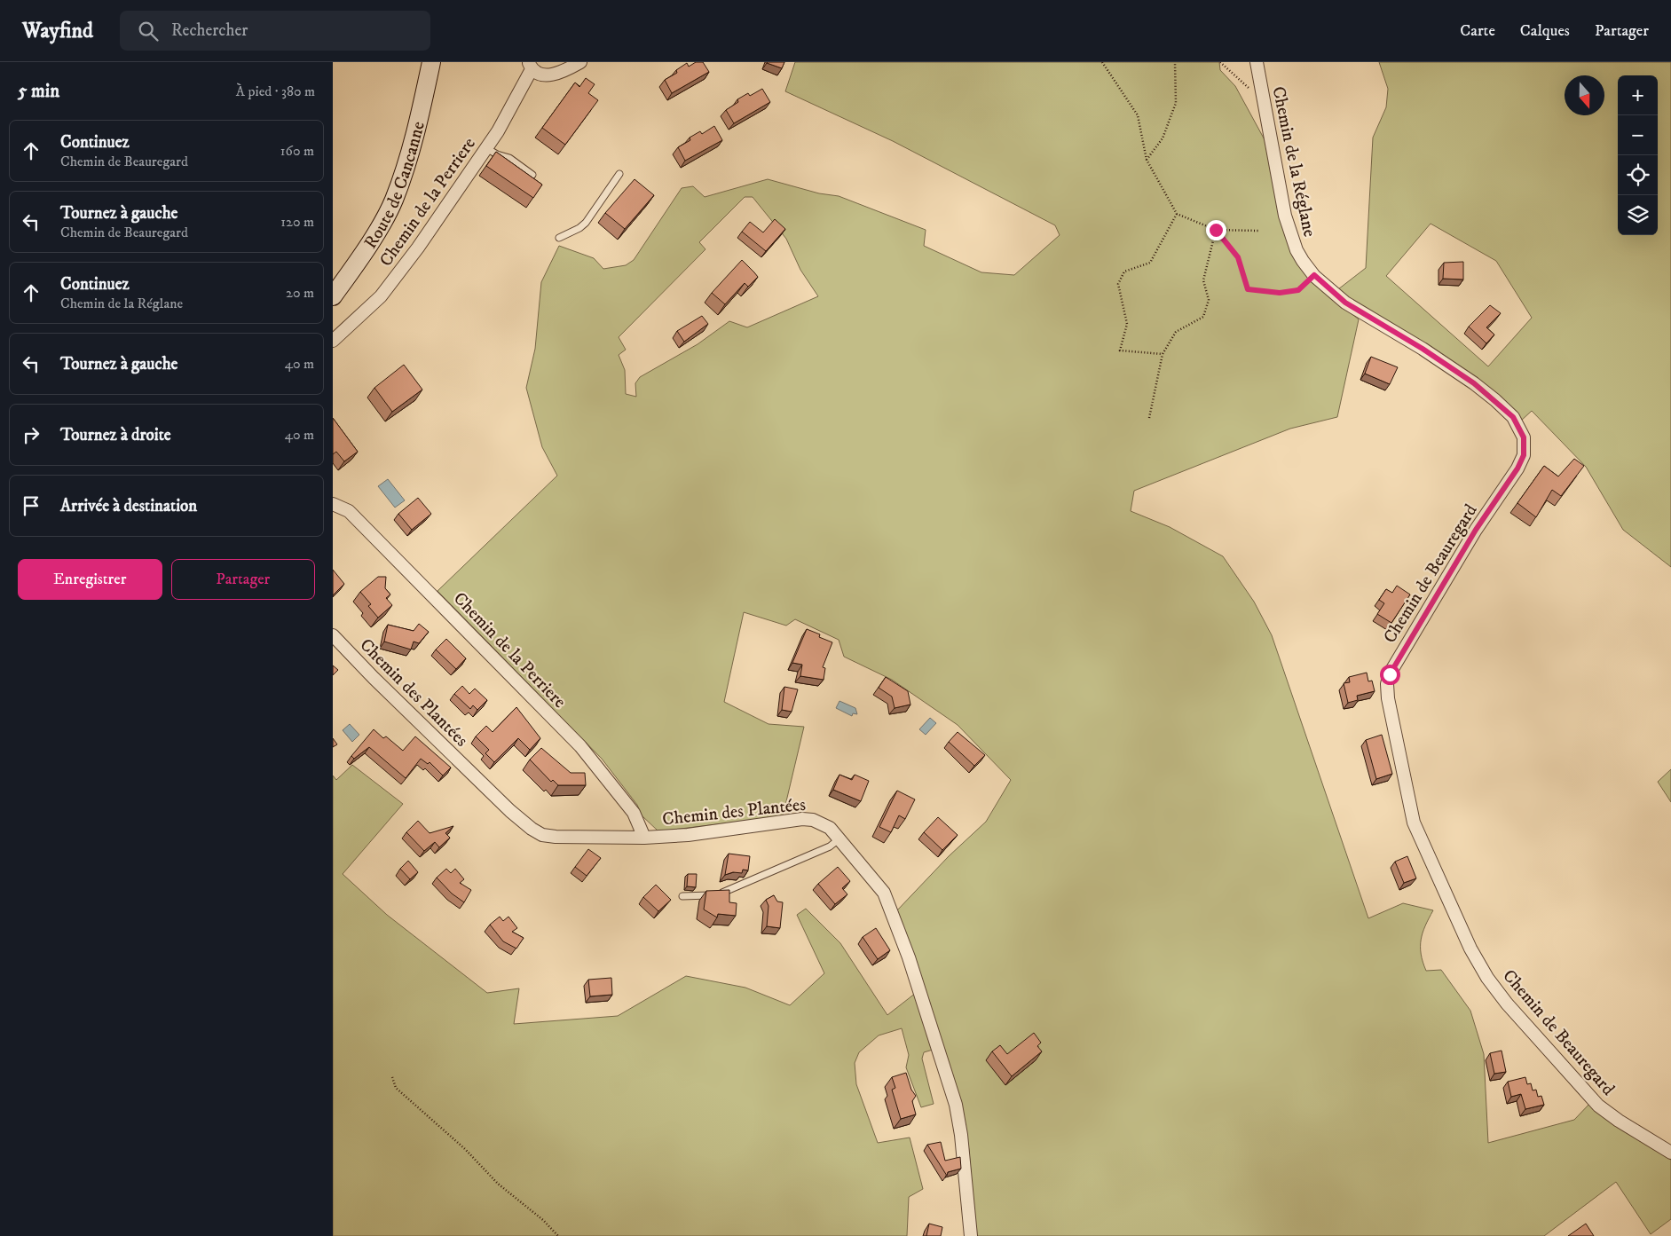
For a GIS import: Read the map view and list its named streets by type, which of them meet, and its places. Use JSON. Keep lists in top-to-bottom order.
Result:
{
  "streets": {
    "main road": ["Route de Cancanne"],
    "street": [
      "Chemin de la Réglane",
      "Chemin de la Perriere",
      "Chemin de Beauregard",
      "Chemin des Plantées"
    ]
  },
  "crossings": [
    ["Chemin de la Réglane", "Chemin de Beauregard"],
    ["Chemin de la Perriere", "Chemin des Plantées"]
  ],
  "north": "bottom",
  "page": {
    "header": "Wayfind",
    "search": "Rechercher",
    "nav": ["Carte", "Calques", "Partager"],
    "heading": ["5 min", "À pied · 380 m"],
    "map_buttons": ["+", "−"],
    "list": [
      ["Continuez", "Chemin de Beauregard", "160 m"],
      ["Tournez à gauche", "Chemin de Beauregard", "120 m"],
      ["Continuez", "Chemin de la Réglane", "20 m"],
      ["Tournez à gauche", "40 m"],
      ["Tournez à droite", "40 m"],
      "Arrivée à destination"
    ],
    "buttons": ["Enregistrer", "Partager"]
  }
}
